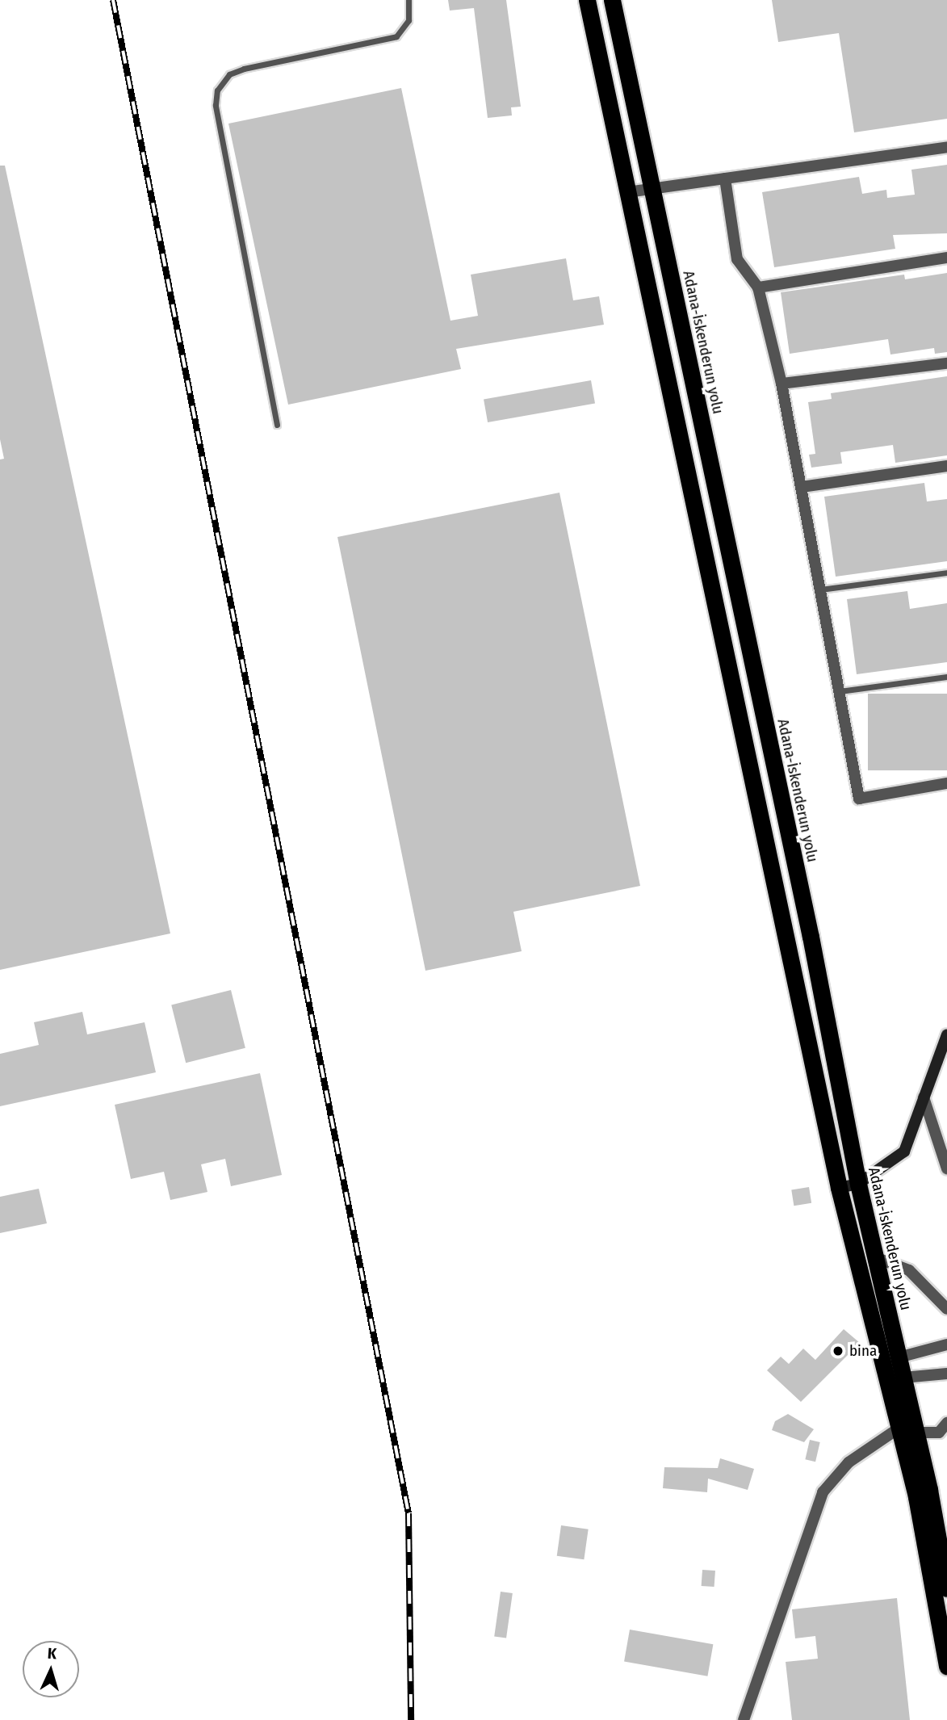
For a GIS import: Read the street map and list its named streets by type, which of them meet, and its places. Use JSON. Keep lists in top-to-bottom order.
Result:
{
  "streets": {
    "highway": ["Adana-İskenderun yolu"]
  },
  "places": ["bina"],
  "north": "top"
}
